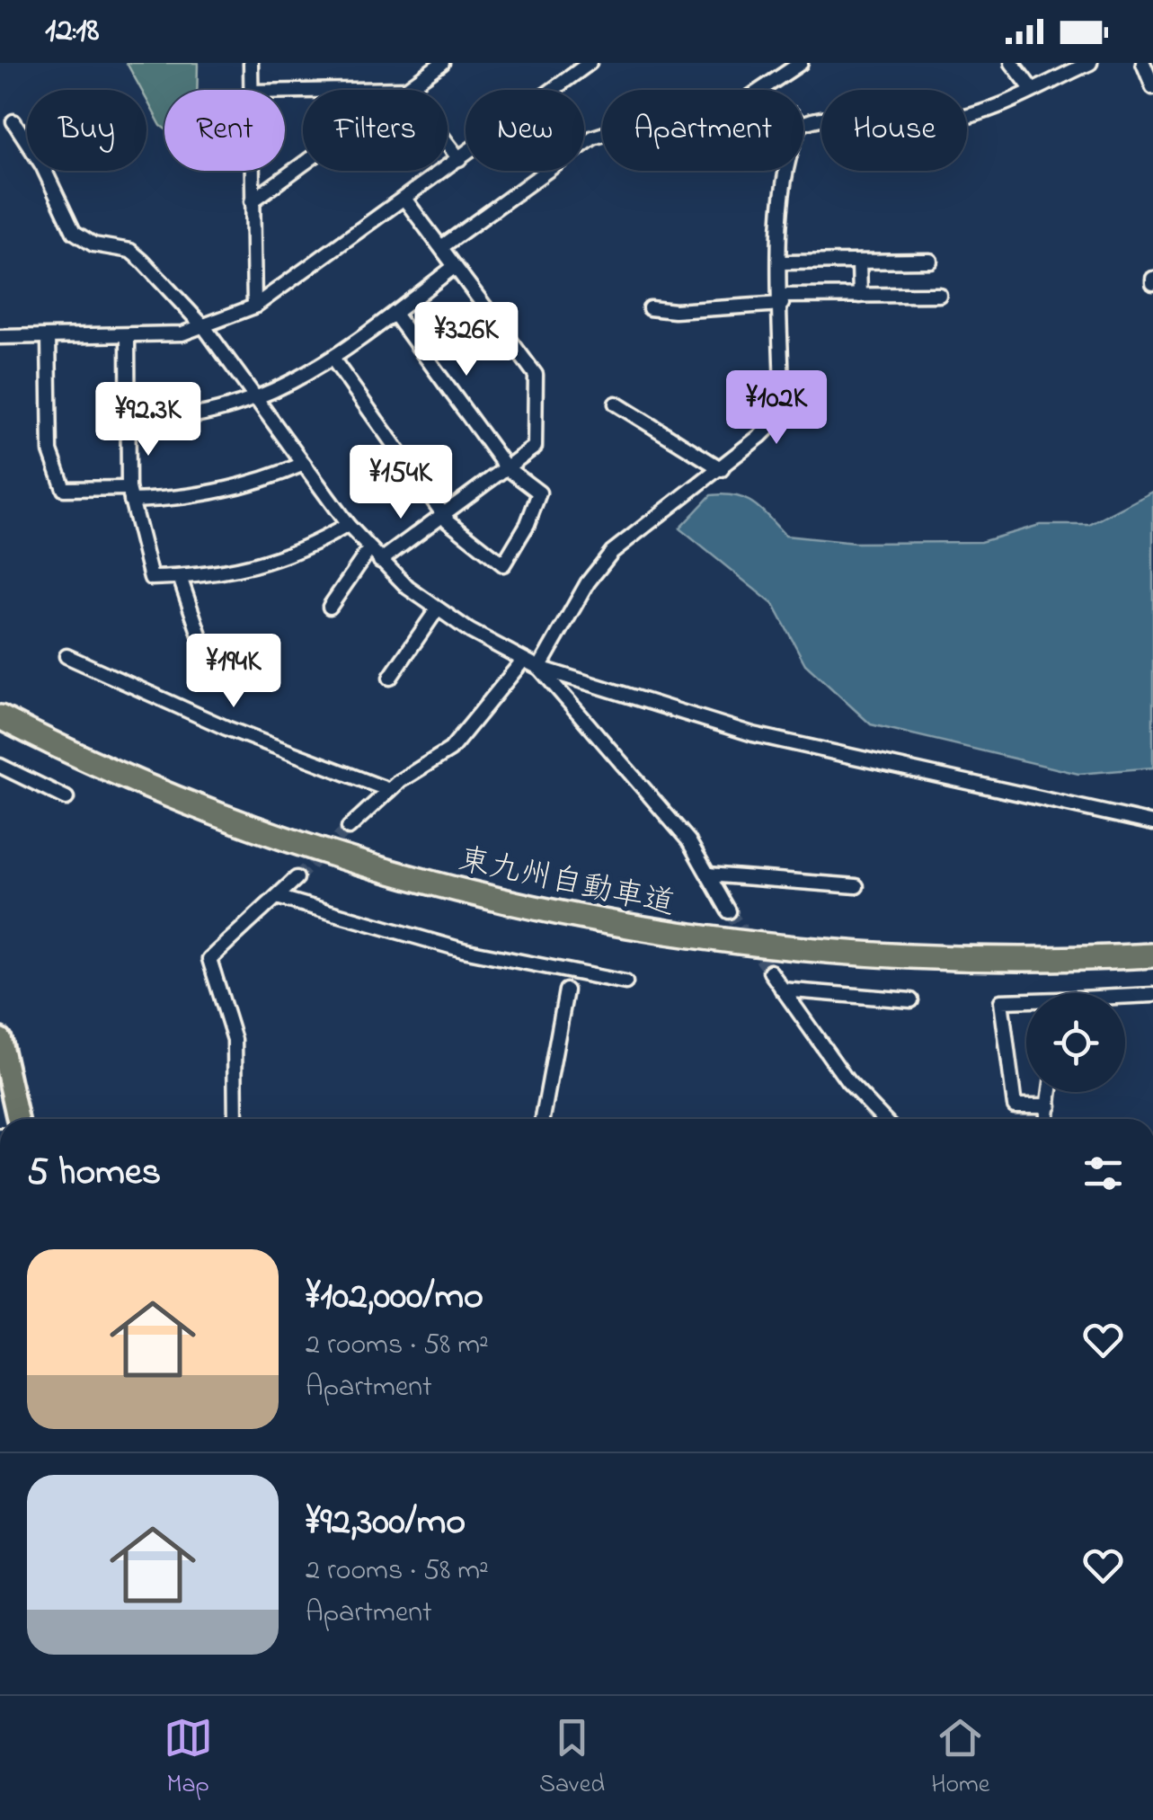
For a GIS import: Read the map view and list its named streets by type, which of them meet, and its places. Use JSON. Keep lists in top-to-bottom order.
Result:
{
  "streets": {
    "highway": ["東九州自動車道"]
  },
  "page": {
    "status": "12:18",
    "chip": [
      "Buy",
      "Rent",
      "Filters",
      "New",
      "Apartment",
      "House"
    ],
    "price": [
      "¥326K",
      "¥102K",
      "¥92.3K",
      "¥154K",
      "¥194K"
    ],
    "heading": "5 homes",
    "list": [
      {
        "name": "¥102,000/mo",
        "note": "2 rooms · 58 m² · Apartment"
      },
      {
        "name": "¥92,300/mo",
        "note": "2 rooms · 58 m² · Apartment"
      }
    ],
    "tabs": ["Map", "Saved", "Home"]
  }
}
